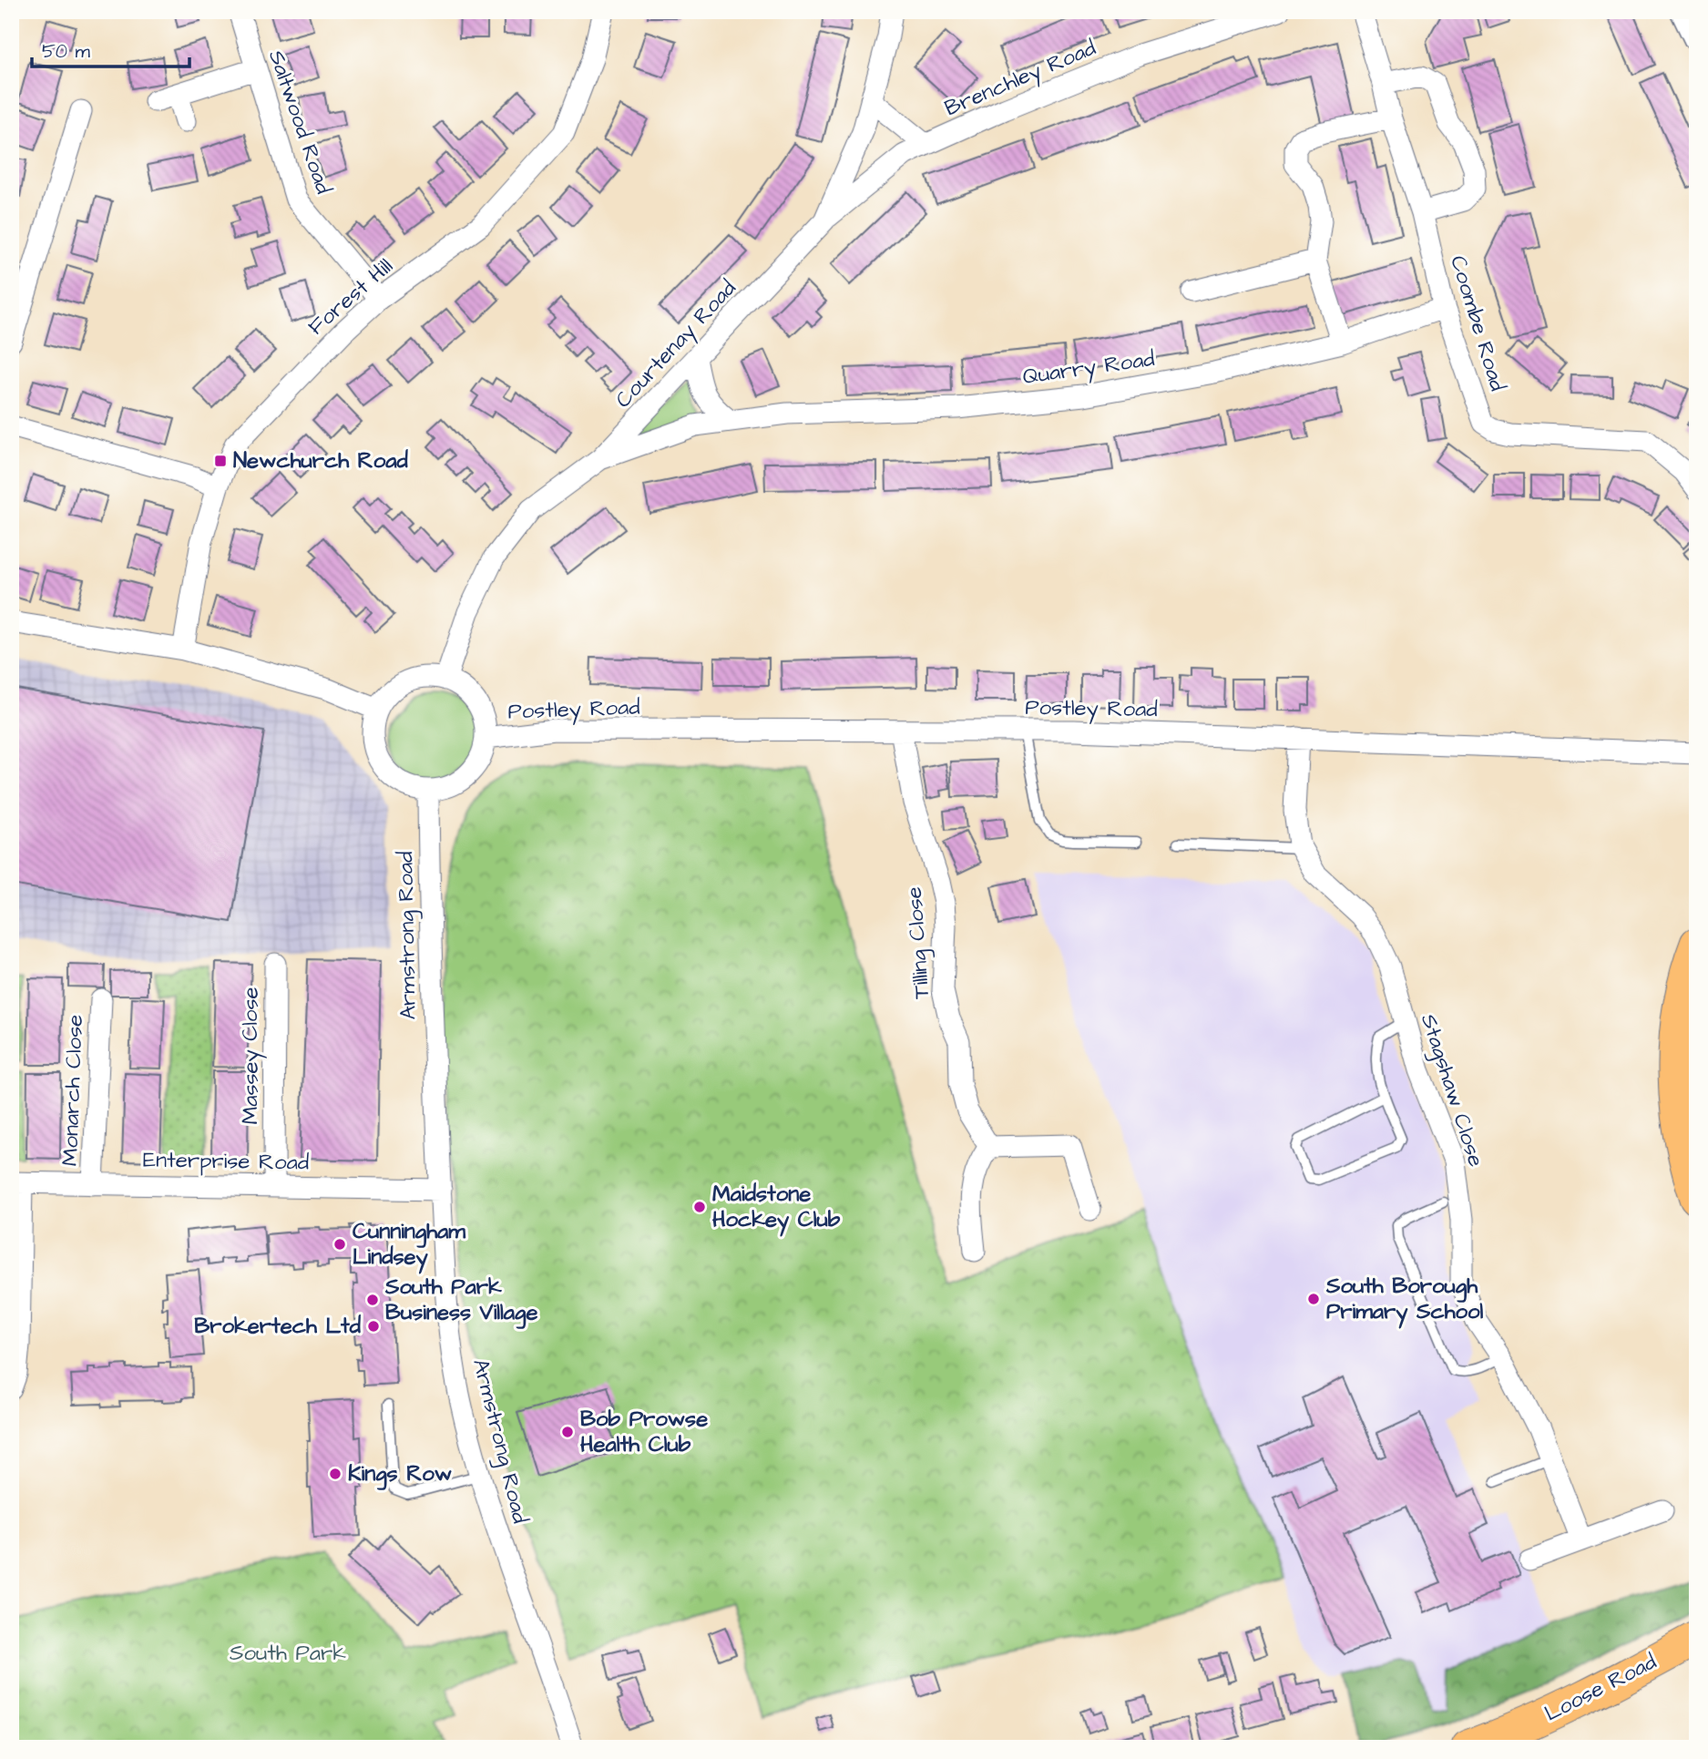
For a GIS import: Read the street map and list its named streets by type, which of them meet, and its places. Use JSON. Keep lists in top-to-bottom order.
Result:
{
  "streets": {
    "highway": ["Loose Road"],
    "street": [
      "Brenchley Road",
      "Saltwood Road",
      "Forest Hill",
      "Coombe Road",
      "Courtenay Road",
      "Quarry Road",
      "Postley Road",
      "Armstrong Road",
      "Tilling Close",
      "Massey Close",
      "Monarch Close",
      "Stagshaw Close",
      "Enterprise Road"
    ]
  },
  "crossings": [
    ["Brenchley Road", "Courtenay Road"],
    ["Saltwood Road", "Forest Hill"],
    ["Coombe Road", "Quarry Road"],
    ["Courtenay Road", "Quarry Road"],
    ["Courtenay Road", "Postley Road"],
    ["Courtenay Road", "Armstrong Road"],
    ["Postley Road", "Armstrong Road"],
    ["Postley Road", "Tilling Close"],
    ["Postley Road", "Stagshaw Close"],
    ["Armstrong Road", "Enterprise Road"],
    ["Massey Close", "Enterprise Road"],
    ["Monarch Close", "Enterprise Road"]
  ],
  "parks": ["South Park"],
  "places": {
    "transit": ["Newchurch Road"],
    "other": [
      "Maidstone Hockey Club",
      "Cunningham Lindsey",
      "South Borough Primary School",
      "South Park Business Village",
      "Brokertech Ltd",
      "Bob Prowse Health Club",
      "Kings Row"
    ]
  },
  "scale_bar": "50 m"
}
